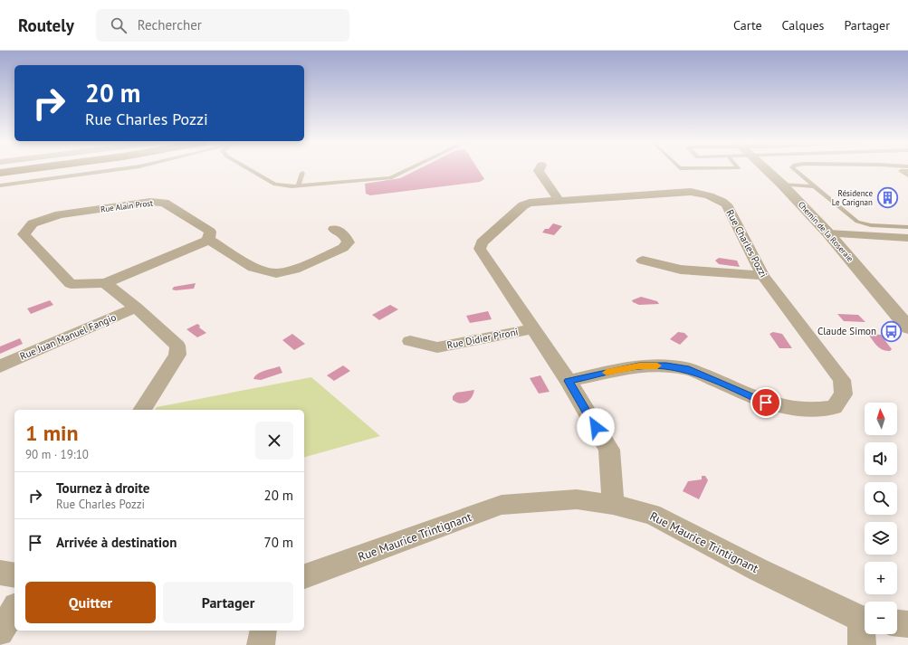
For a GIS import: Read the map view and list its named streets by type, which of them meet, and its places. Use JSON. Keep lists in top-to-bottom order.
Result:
{
  "streets": {
    "street": [
      "Rue Alain Prost",
      "Chemin de la Roseraie",
      "Rue Charles Pozzi",
      "Rue Juan Manuel Fangio",
      "Rue Didier Pironi",
      "Rue Maurice Trintignant"
    ]
  },
  "crossings": [
    ["Rue Charles Pozzi", "Rue Didier Pironi"],
    ["Rue Charles Pozzi", "Rue Maurice Trintignant"]
  ],
  "places": {
    "building": ["Résidence Le Carignan"],
    "bus stop": ["Claude Simon"]
  },
  "north": "top",
  "page": {
    "header": "Routely",
    "search": "Rechercher",
    "nav": ["Carte", "Calques", "Partager"],
    "turn": ["20 m", "Rue Charles Pozzi"],
    "map_buttons": ["+", "−"],
    "heading": ["1 min", "90 m · 19:10"],
    "list": [
      {
        "name": "Tournez à droite",
        "note": "Rue Charles Pozzi",
        "value": "20 m"
      },
      {
        "name": "Arrivée à destination",
        "value": "70 m"
      }
    ],
    "buttons": ["Quitter", "Partager"]
  }
}
